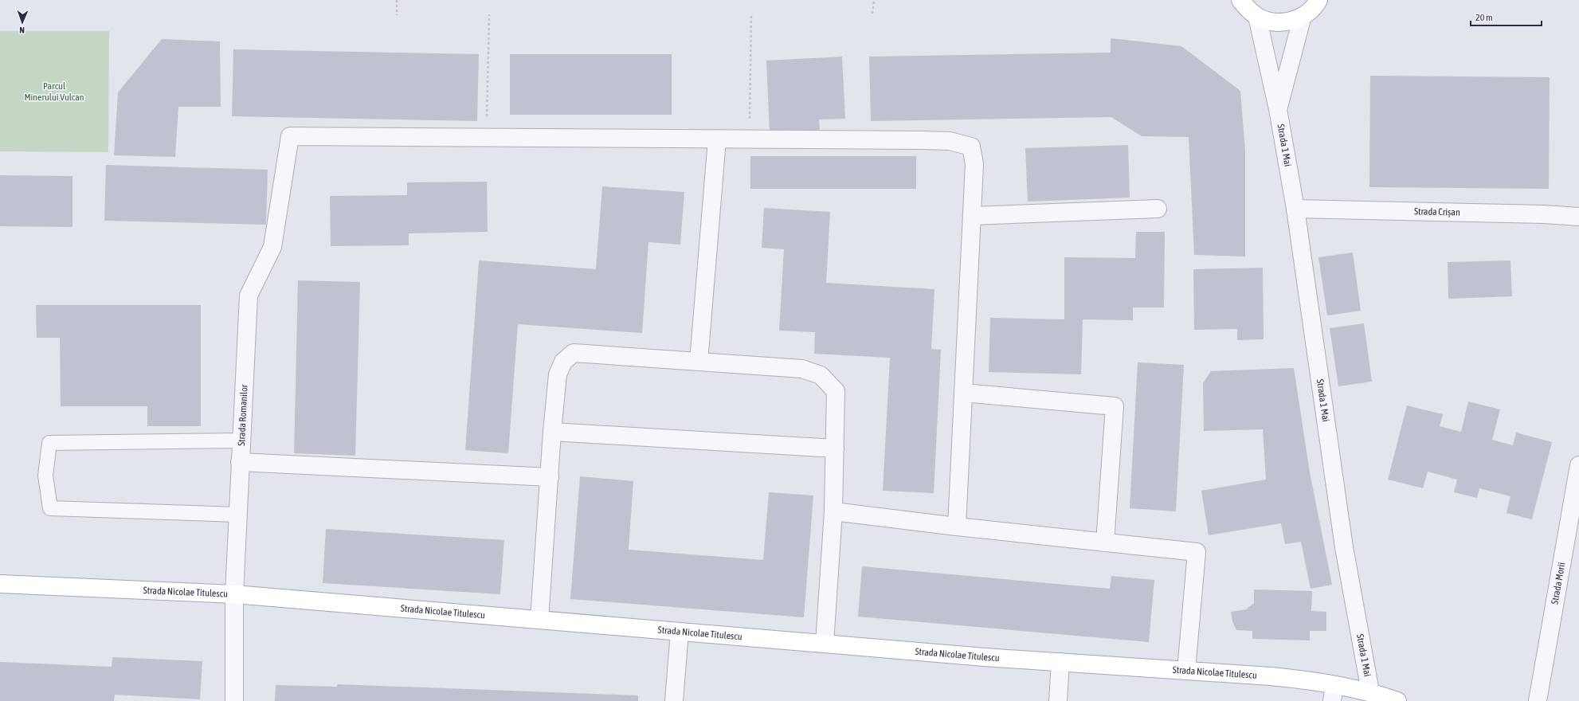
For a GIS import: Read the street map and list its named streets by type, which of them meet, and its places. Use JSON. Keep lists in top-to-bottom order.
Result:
{
  "streets": {
    "main road": ["Strada Nicolae Titulescu"],
    "street": [
      "Strada 1 Mai",
      "Strada Crișan",
      "Strada Romanilor",
      "Strada Morii"
    ]
  },
  "crossings": [
    ["Strada 1 Mai", "Strada Crișan"],
    ["Strada 1 Mai", "Strada Nicolae Titulescu"],
    ["Strada Romanilor", "Strada Nicolae Titulescu"]
  ],
  "parks": ["Parcul Minerului Vulcan"],
  "scale_bar": "20 m",
  "north": "bottom"
}
